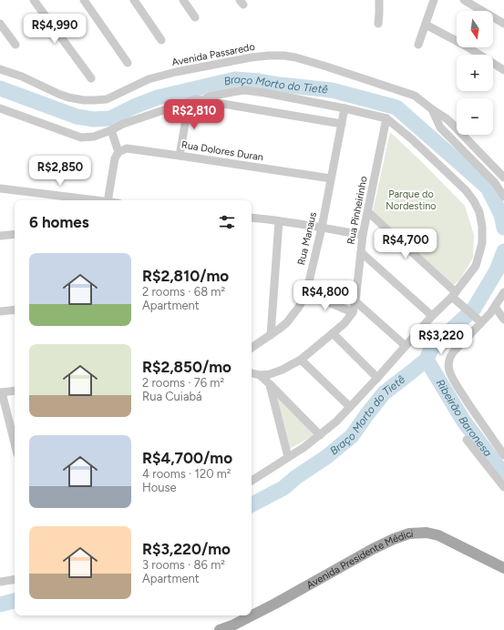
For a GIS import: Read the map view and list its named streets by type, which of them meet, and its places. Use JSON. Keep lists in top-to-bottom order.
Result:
{
  "streets": {
    "main road": ["Avenida Presidente Médici"],
    "street": [
      "Avenida Passaredo",
      "Rua Dolores Duran",
      "Rua Pinheirinho",
      "Rua Manaus"
    ]
  },
  "crossings": [
    ["Rua Dolores Duran", "Rua Manaus"]
  ],
  "water": ["Braço Morto do Tietê", "Ribeirão Baronesa"],
  "parks": ["Parque do Nordestino"],
  "north": "bottom",
  "page": {
    "map_buttons": ["+", "−"],
    "price": [
      "R$4,990",
      "R$2,810",
      "R$2,850",
      "R$4,700",
      "R$4,800",
      "R$3,220"
    ],
    "heading": "6 homes",
    "list": [
      {
        "name": "R$2,810/mo",
        "note": "2 rooms · 68 m² · Apartment"
      },
      {
        "name": "R$2,850/mo",
        "note": "2 rooms · 76 m² · Rua Cuiabá"
      },
      {
        "name": "R$4,700/mo",
        "note": "4 rooms · 120 m² · House"
      },
      {
        "name": "R$3,220/mo",
        "note": "3 rooms · 86 m² · Apartment"
      }
    ]
  }
}
